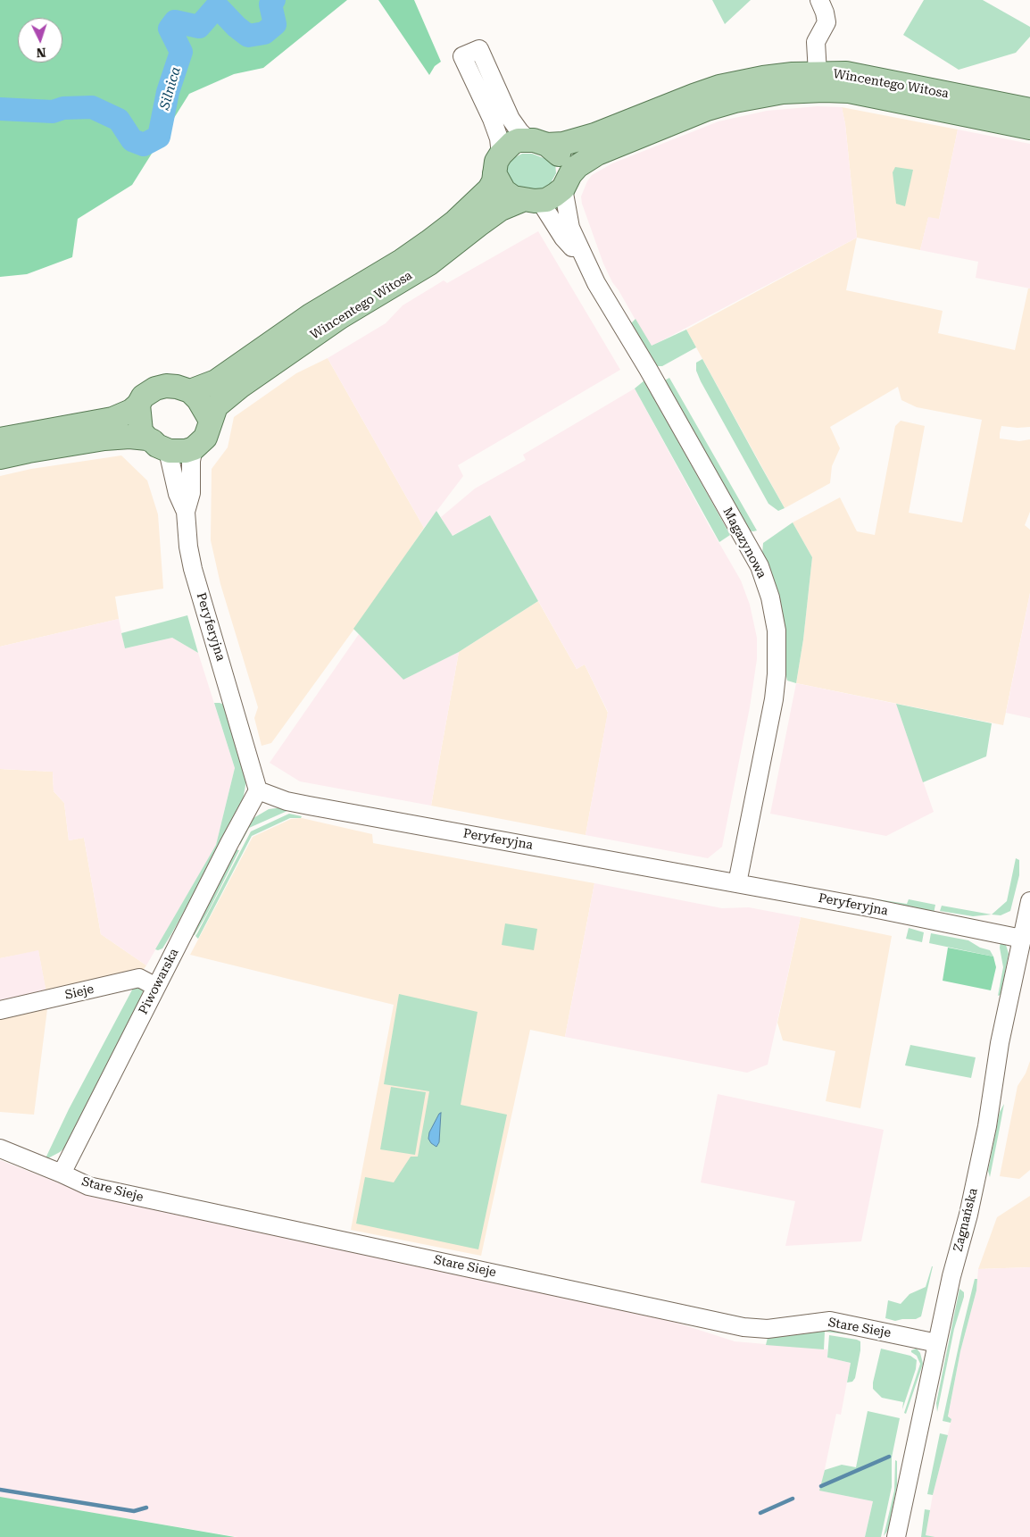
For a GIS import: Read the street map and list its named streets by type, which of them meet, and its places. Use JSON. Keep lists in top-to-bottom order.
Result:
{
  "streets": {
    "main road": ["Wincentego Witosa"],
    "street": [
      "Magazynowa",
      "Peryferyjna",
      "Piwowarska",
      "Sieje",
      "Stare Sieje",
      "Zagnańska"
    ]
  },
  "crossings": [
    ["Wincentego Witosa", "Magazynowa"],
    ["Wincentego Witosa", "Peryferyjna"],
    ["Magazynowa", "Peryferyjna"],
    ["Peryferyjna", "Piwowarska"],
    ["Peryferyjna", "Zagnańska"],
    ["Piwowarska", "Sieje"],
    ["Piwowarska", "Stare Sieje"],
    ["Stare Sieje", "Zagnańska"]
  ],
  "water": ["Silnica"],
  "north": "bottom"
}
